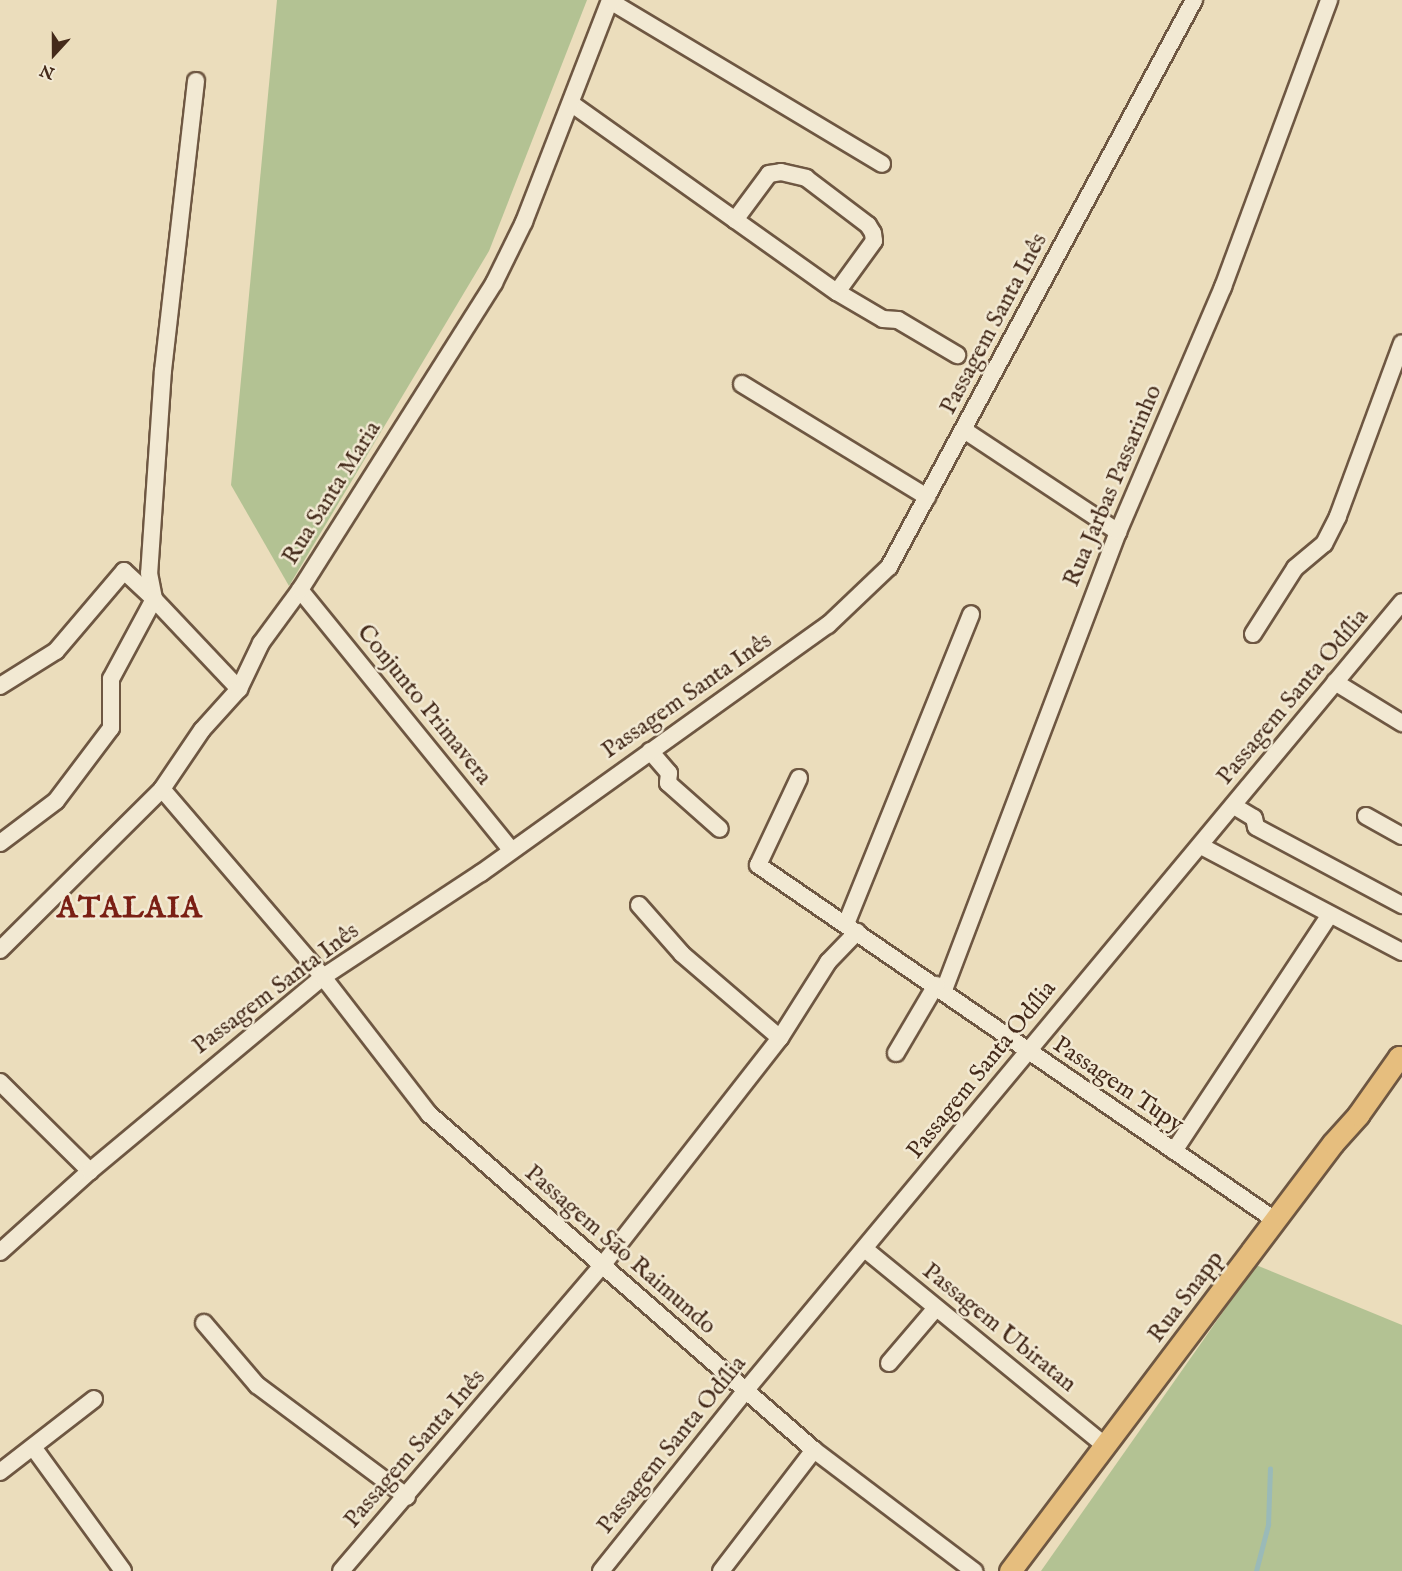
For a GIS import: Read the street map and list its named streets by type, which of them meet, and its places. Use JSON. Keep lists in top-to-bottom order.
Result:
{
  "streets": {
    "main road": ["Rua Snapp"],
    "street": [
      "Passagem Santa Inês",
      "Rua Jarbas Passarinho",
      "Rua Santa Maria",
      "Passagem Santa Odília",
      "Conjunto Primavera",
      "Passagem Tupy",
      "Passagem São Raimundo",
      "Passagem Ubiratan"
    ]
  },
  "crossings": [
    ["Passagem Santa Inês", "Conjunto Primavera"],
    ["Passagem Santa Inês", "Passagem Tupy"],
    ["Passagem Santa Inês", "Passagem São Raimundo"],
    ["Rua Jarbas Passarinho", "Passagem Tupy"],
    ["Rua Santa Maria", "Conjunto Primavera"],
    ["Rua Santa Maria", "Passagem São Raimundo"],
    ["Passagem Santa Odília", "Passagem Tupy"],
    ["Passagem Santa Odília", "Passagem São Raimundo"],
    ["Passagem Santa Odília", "Passagem Ubiratan"],
    ["Passagem Tupy", "Rua Snapp"],
    ["Rua Snapp", "Passagem Ubiratan"]
  ],
  "districts": ["ATALAIA"],
  "north": "bottom"
}
